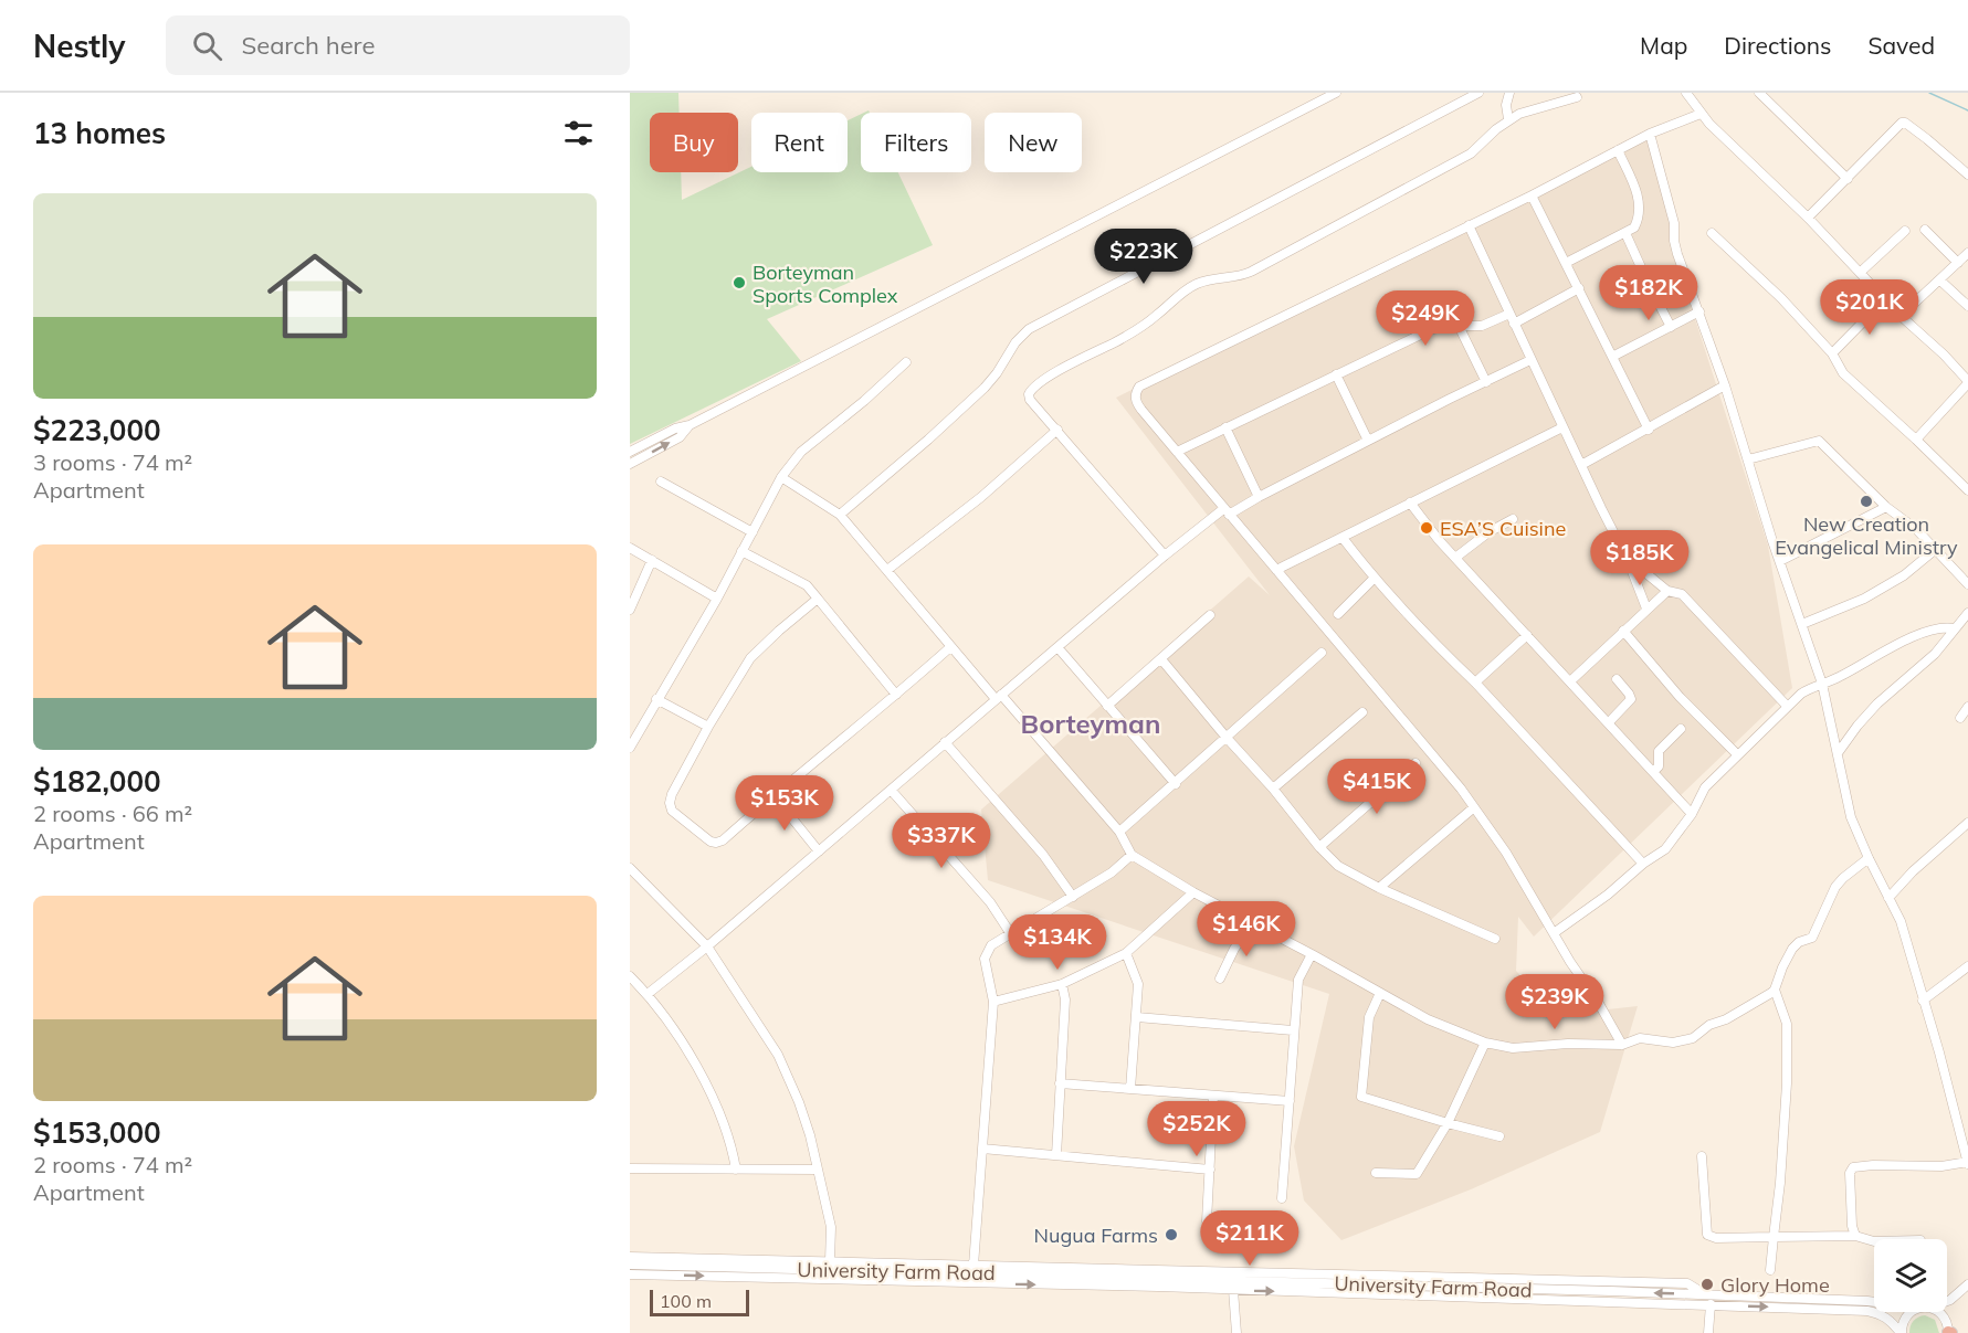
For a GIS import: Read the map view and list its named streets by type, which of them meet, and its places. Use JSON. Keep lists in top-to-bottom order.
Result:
{
  "streets": {
    "street": ["University Farm Road"]
  },
  "districts": ["Borteyman"],
  "places": [
    "Borteyman Sports Complex",
    "New Creation Evangelical Ministry",
    "ESA’S Cuisine",
    "Nugua Farms",
    "Glory Home"
  ],
  "scale_bar": "100 m",
  "page": {
    "header": "Nestly",
    "search": "Search here",
    "nav": ["Map", "Directions", "Saved"],
    "heading": "13 homes",
    "chip": [
      "Buy",
      "Rent",
      "Filters",
      "New"
    ],
    "list": [
      {
        "name": "$223,000",
        "note": "3 rooms · 74 m² · Apartment"
      },
      {
        "name": "$182,000",
        "note": "2 rooms · 66 m² · Apartment"
      },
      {
        "name": "$153,000",
        "note": "2 rooms · 74 m² · Apartment"
      }
    ],
    "price": [
      "$223K",
      "$182K",
      "$201K",
      "$249K",
      "$185K",
      "$415K",
      "$153K",
      "$337K",
      "$146K",
      "$134K",
      "$239K",
      "$252K",
      "$211K"
    ],
    "scale": "100 m"
  }
}
